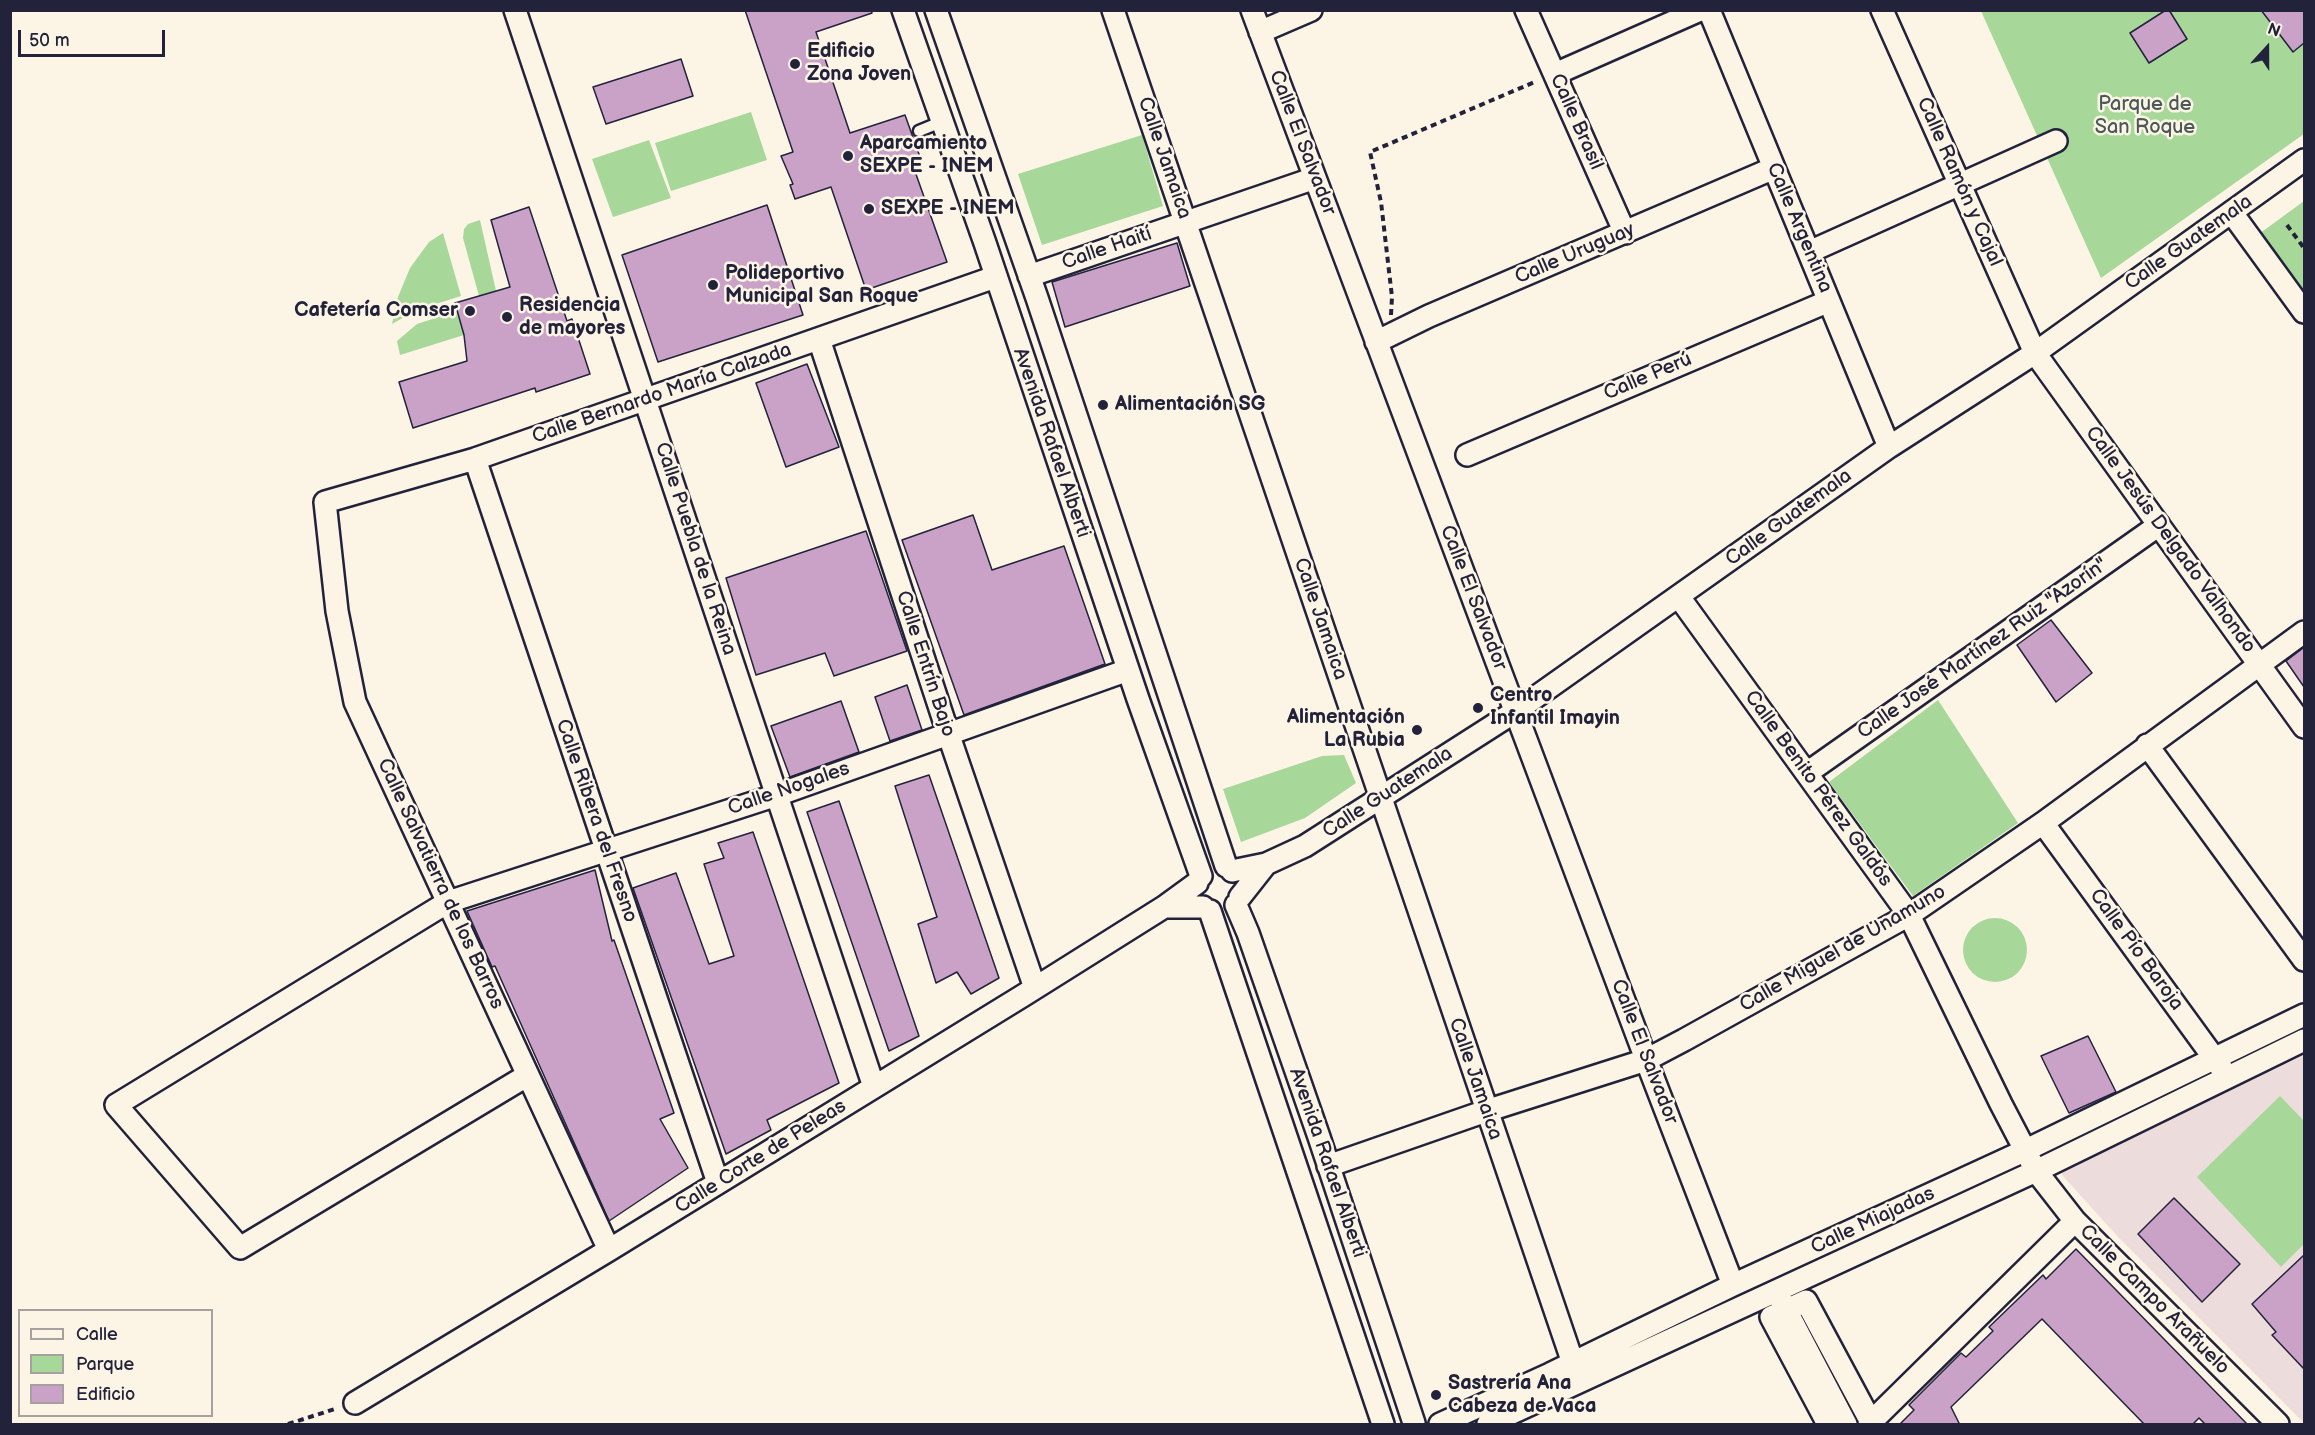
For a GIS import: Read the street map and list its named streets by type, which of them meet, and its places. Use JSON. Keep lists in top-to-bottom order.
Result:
{
  "streets": {
    "street": [
      "Calle Brasil",
      "Calle El Salvador",
      "Calle Jamaica",
      "Calle Ramón y Cajal",
      "Calle Argentina",
      "Calle Guatemala",
      "Calle Haití",
      "Calle Uruguay",
      "Calle Perú",
      "Calle Bernardo María Calzada",
      "Avenida Rafael Alberti",
      "Calle Jesús Delgado Valhondo",
      "Calle Puebla de la Reina",
      "Calle José Martínez Ruiz \"Azorín\"",
      "Calle Entrín Bajo",
      "Calle Nogales",
      "Calle Benito Pérez Galdós",
      "Calle Ribera del Fresno",
      "Calle Salvatierra de los Barros",
      "Calle Miguel de Unamuno",
      "Calle Pío Baroja",
      "Calle Corte de Peleas",
      "Calle Miajadas",
      "Calle Campo Arañuelo"
    ]
  },
  "crossings": [
    ["Calle Brasil", "Calle Uruguay"],
    ["Calle El Salvador", "Calle Guatemala"],
    ["Calle El Salvador", "Calle Haití"],
    ["Calle El Salvador", "Calle Uruguay"],
    ["Calle El Salvador", "Calle Miguel de Unamuno"],
    ["Calle El Salvador", "Calle Miajadas"],
    ["Calle Jamaica", "Calle Guatemala"],
    ["Calle Jamaica", "Calle Haití"],
    ["Calle Jamaica", "Calle Miguel de Unamuno"],
    ["Calle Jamaica", "Calle Miajadas"],
    ["Calle Ramón y Cajal", "Calle Guatemala"],
    ["Calle Ramón y Cajal", "Calle Jesús Delgado Valhondo"],
    ["Calle Argentina", "Calle Guatemala"],
    ["Calle Argentina", "Calle Uruguay"],
    ["Calle Argentina", "Calle Perú"],
    ["Calle Guatemala", "Avenida Rafael Alberti"],
    ["Calle Guatemala", "Calle Jesús Delgado Valhondo"],
    ["Calle Guatemala", "Calle Benito Pérez Galdós"],
    ["Calle Guatemala", "Calle Corte de Peleas"],
    ["Calle Haití", "Avenida Rafael Alberti"],
    ["Calle Bernardo María Calzada", "Avenida Rafael Alberti"],
    ["Calle Bernardo María Calzada", "Calle Puebla de la Reina"],
    ["Calle Bernardo María Calzada", "Calle Entrín Bajo"],
    ["Calle Bernardo María Calzada", "Calle Ribera del Fresno"],
    ["Calle Bernardo María Calzada", "Calle Salvatierra de los Barros"],
    ["Avenida Rafael Alberti", "Calle Nogales"],
    ["Avenida Rafael Alberti", "Calle Miguel de Unamuno"],
    ["Avenida Rafael Alberti", "Calle Corte de Peleas"],
    ["Calle Jesús Delgado Valhondo", "Calle José Martínez Ruiz \"Azorín\""],
    ["Calle Jesús Delgado Valhondo", "Calle Miguel de Unamuno"],
    ["Calle Puebla de la Reina", "Calle Nogales"],
    ["Calle Puebla de la Reina", "Calle Corte de Peleas"],
    ["Calle José Martínez Ruiz \"Azorín\"", "Calle Benito Pérez Galdós"],
    ["Calle Entrín Bajo", "Calle Nogales"],
    ["Calle Entrín Bajo", "Calle Corte de Peleas"],
    ["Calle Nogales", "Calle Ribera del Fresno"],
    ["Calle Nogales", "Calle Salvatierra de los Barros"],
    ["Calle Benito Pérez Galdós", "Calle Miguel de Unamuno"],
    ["Calle Benito Pérez Galdós", "Calle Miajadas"],
    ["Calle Benito Pérez Galdós", "Calle Campo Arañuelo"],
    ["Calle Ribera del Fresno", "Calle Corte de Peleas"],
    ["Calle Salvatierra de los Barros", "Calle Corte de Peleas"],
    ["Calle Miguel de Unamuno", "Calle Pío Baroja"],
    ["Calle Pío Baroja", "Calle Miajadas"],
    ["Calle Miajadas", "Calle Campo Arañuelo"]
  ],
  "parks": ["Parque de San Roque"],
  "places": [
    "Edificio Zona Joven",
    "Aparcamiento SEXPE - INEM",
    "SEXPE - INEM",
    "Polideportivo Municipal San Roque",
    "Cafetería Comser",
    "Residencia de mayores",
    "Alimentación SG",
    "Centro Infantil Imayin",
    "Alimentación La Rubia",
    "Sastrería Ana Cabeza de Vaca"
  ],
  "legend": ["Calle", "Parque", "Edificio"],
  "scale_bar": "50 m",
  "north": "top"
}
